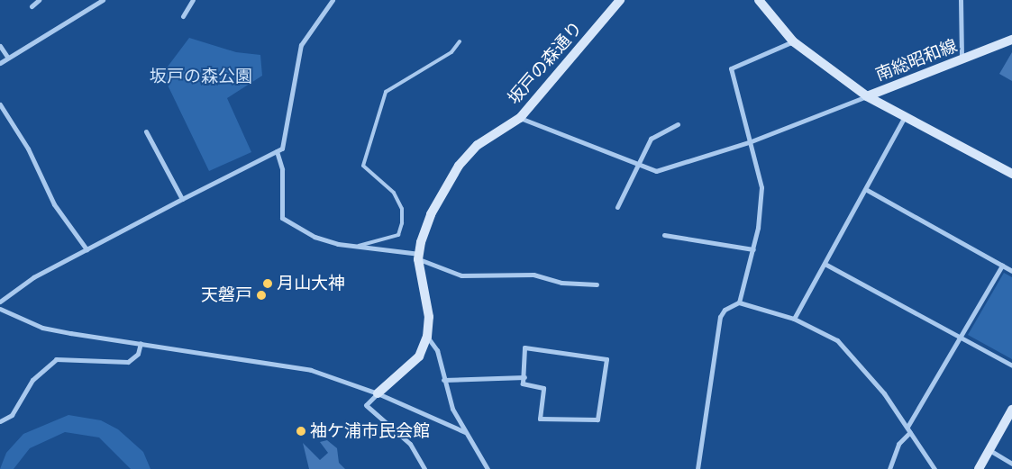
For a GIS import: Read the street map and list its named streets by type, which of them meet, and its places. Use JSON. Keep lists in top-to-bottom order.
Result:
{
  "streets": {
    "street": ["南総昭和線", "坂戸の森通り"]
  },
  "parks": ["坂戸の森公園"],
  "places": ["月山大神", "天磐戸", "袖ケ浦市民会館"]
}
